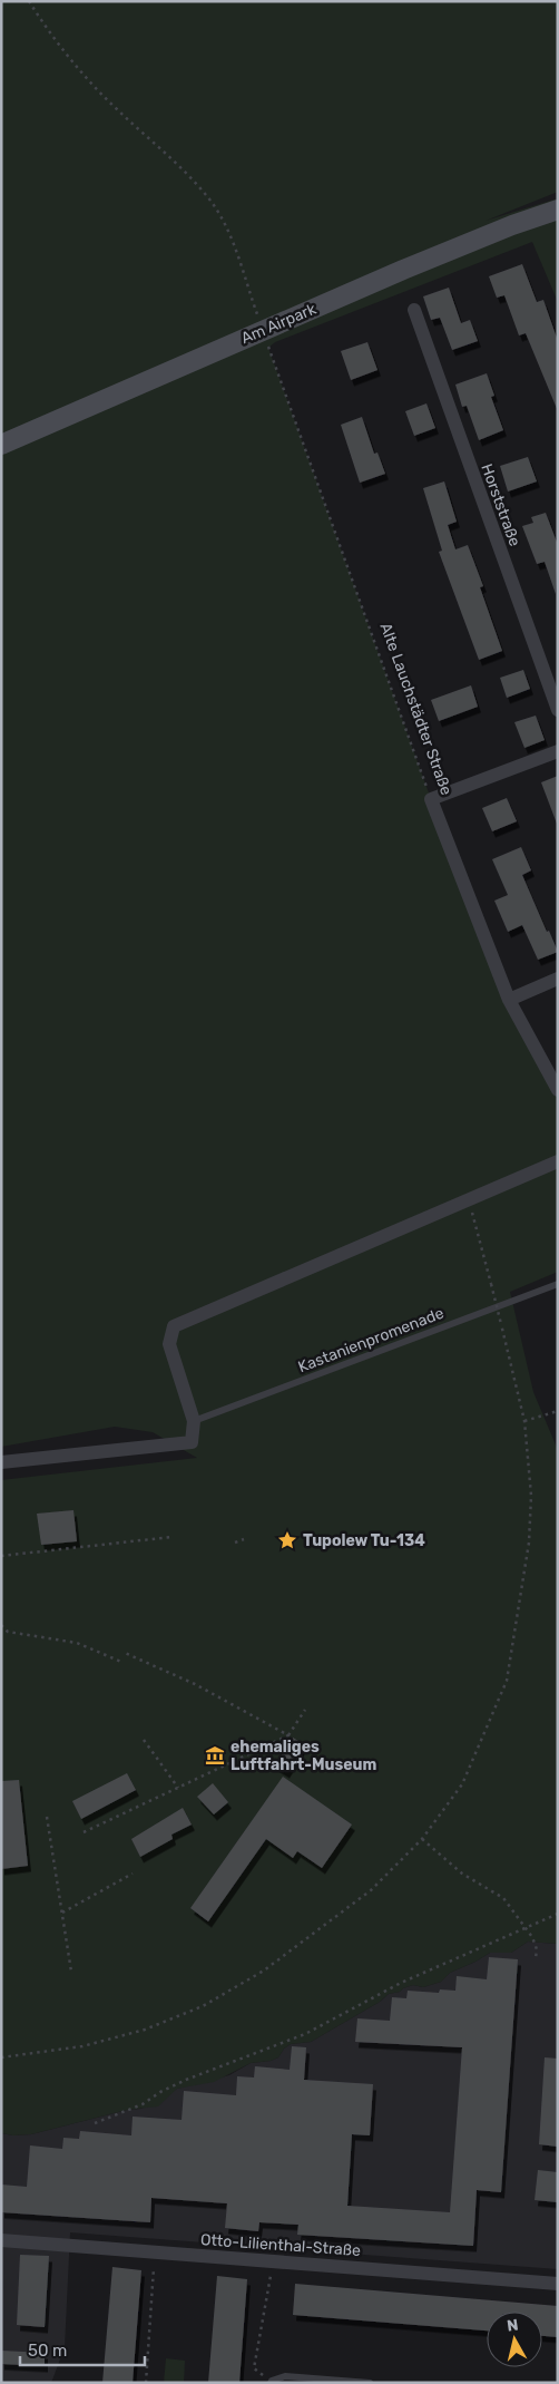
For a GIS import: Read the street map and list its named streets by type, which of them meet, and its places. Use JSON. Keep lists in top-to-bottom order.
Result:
{
  "streets": {
    "street": [
      "Am Airpark",
      "Horststraße",
      "Alte Lauchstädter Straße",
      "Otto-Lilienthal-Straße"
    ],
    "lane": ["Kastanienpromenade"]
  },
  "crossings": [
    ["Am Airpark", "Alte Lauchstädter Straße"]
  ],
  "places": {
    "place": ["Tupolew Tu-134"],
    "museum": ["ehemaliges Luftfahrt-Museum"]
  },
  "scale_bar": "50 m",
  "north": "top"
}
